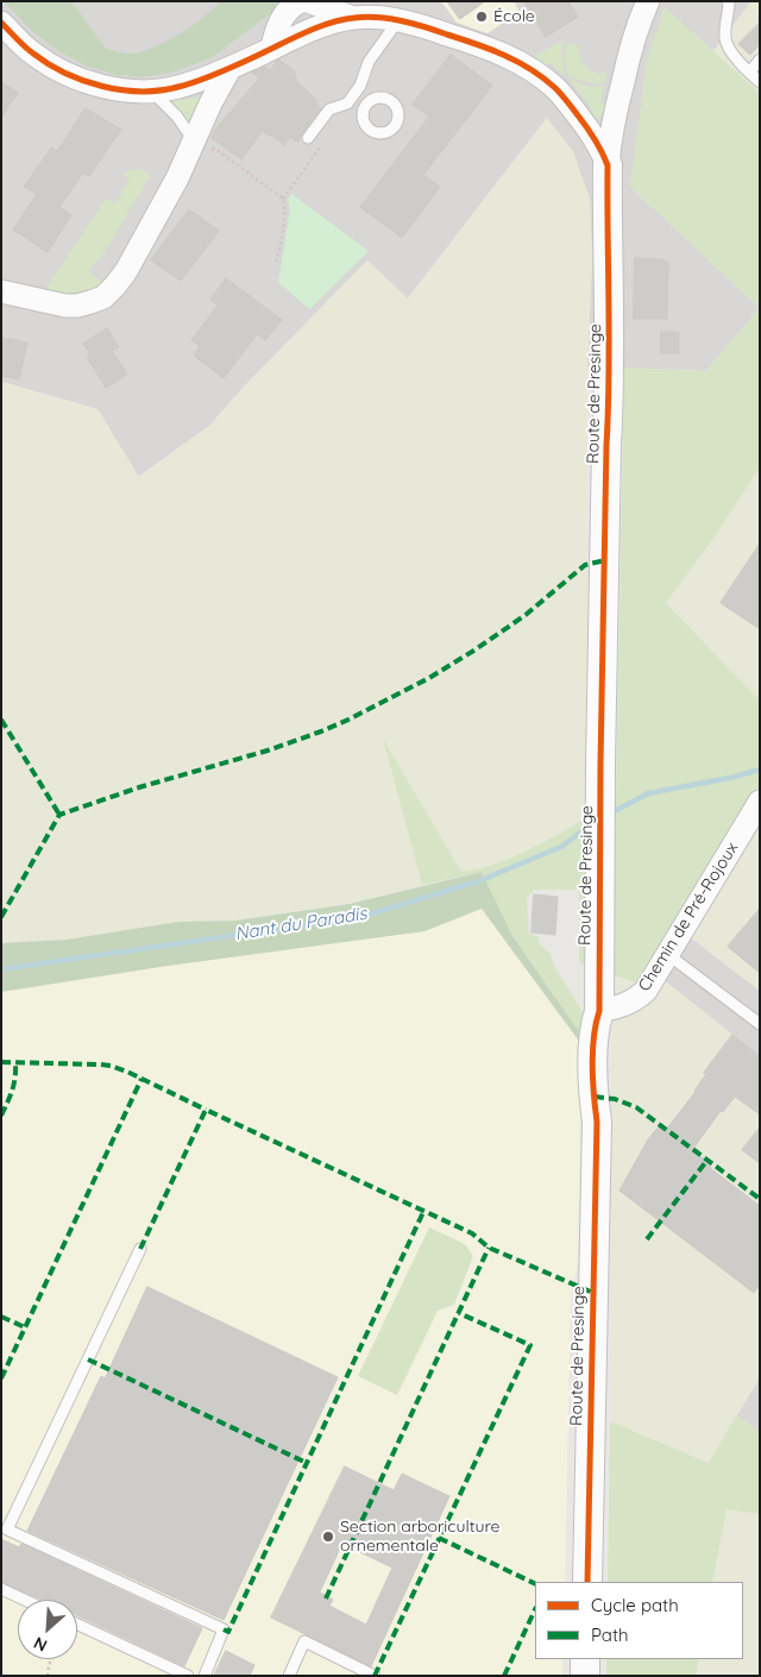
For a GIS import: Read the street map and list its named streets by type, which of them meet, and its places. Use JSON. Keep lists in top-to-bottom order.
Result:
{
  "streets": {
    "street": ["Route de Presinge", "Chemin de Pré-Rojoux"]
  },
  "crossings": [
    ["Route de Presinge", "Chemin de Pré-Rojoux"]
  ],
  "water": ["Nant du Paradis"],
  "places": ["École", "Section arboriculture ornementale"],
  "legend": ["Cycle path", "Path"],
  "north": "bottom left"
}
